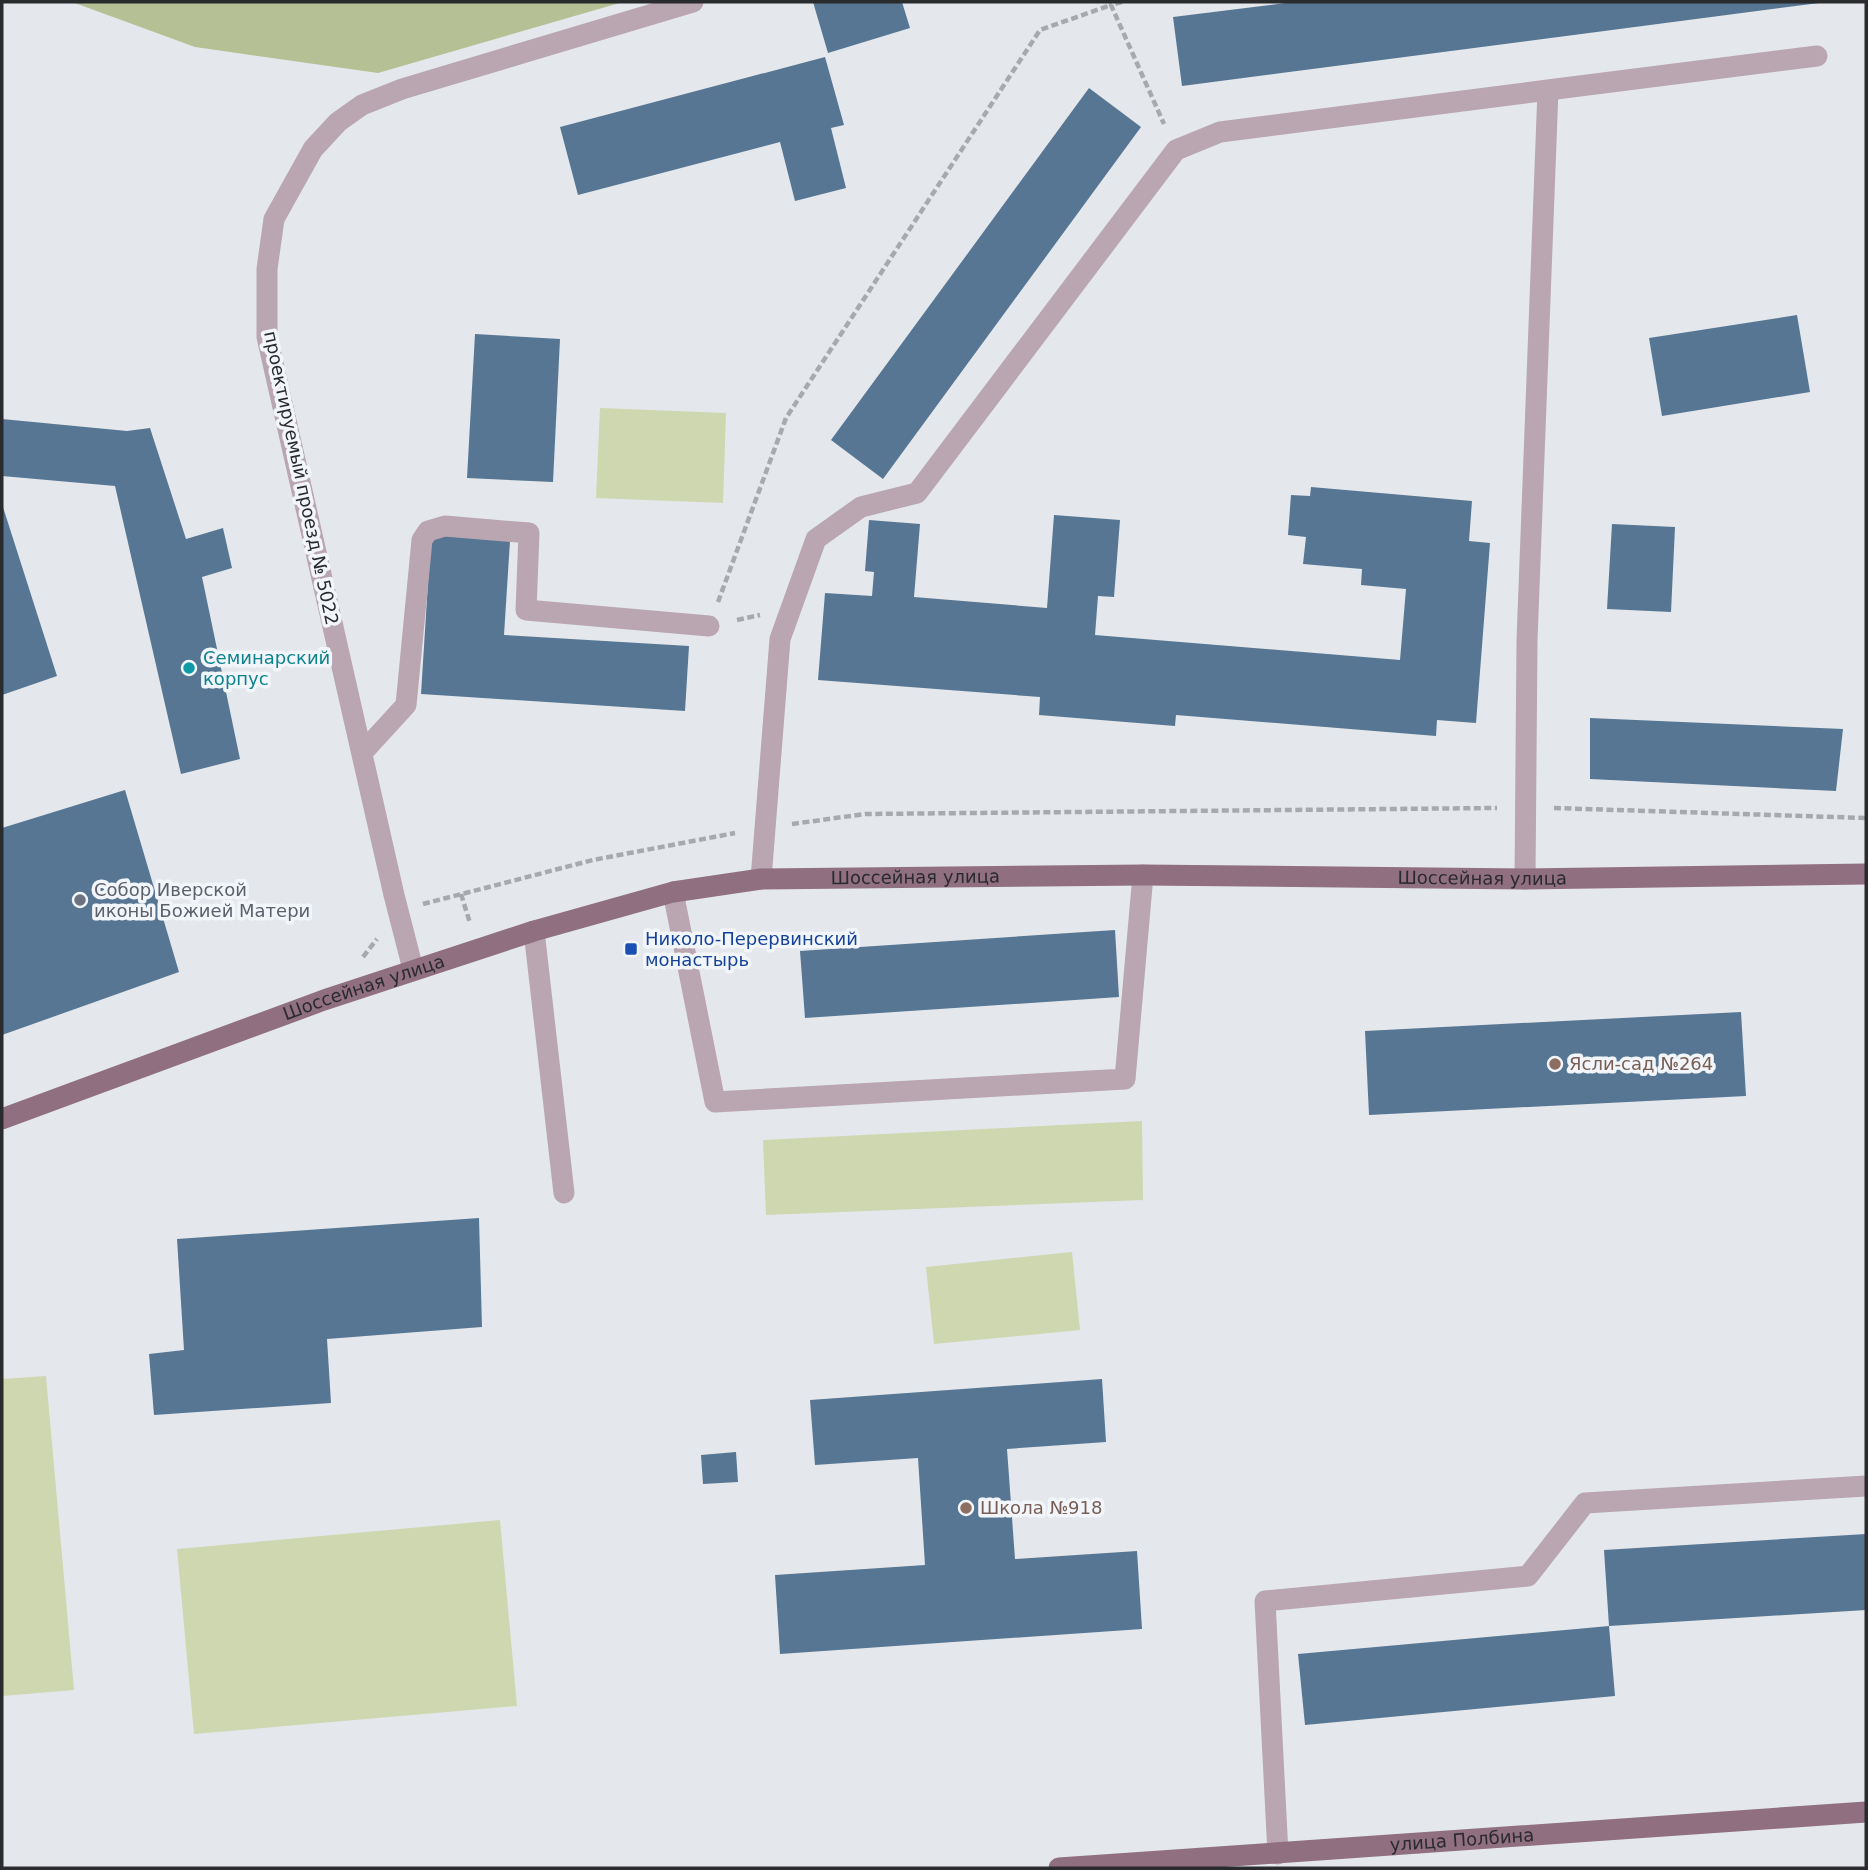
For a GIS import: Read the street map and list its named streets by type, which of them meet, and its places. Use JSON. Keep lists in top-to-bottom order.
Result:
{
  "streets": {
    "main road": ["Шоссейная улица", "улица Полбина"],
    "street": ["проектируемый проезд № 5022"]
  },
  "crossings": [
    ["проектируемый проезд № 5022", "Шоссейная улица"]
  ],
  "places": {
    "other": [
      "Семинарский корпус",
      "Собор Иверской иконы Божией Матери",
      "Ясли-сад №264",
      "Школа №918"
    ],
    "transit": ["Николо-Перервинский монастырь"]
  }
}
